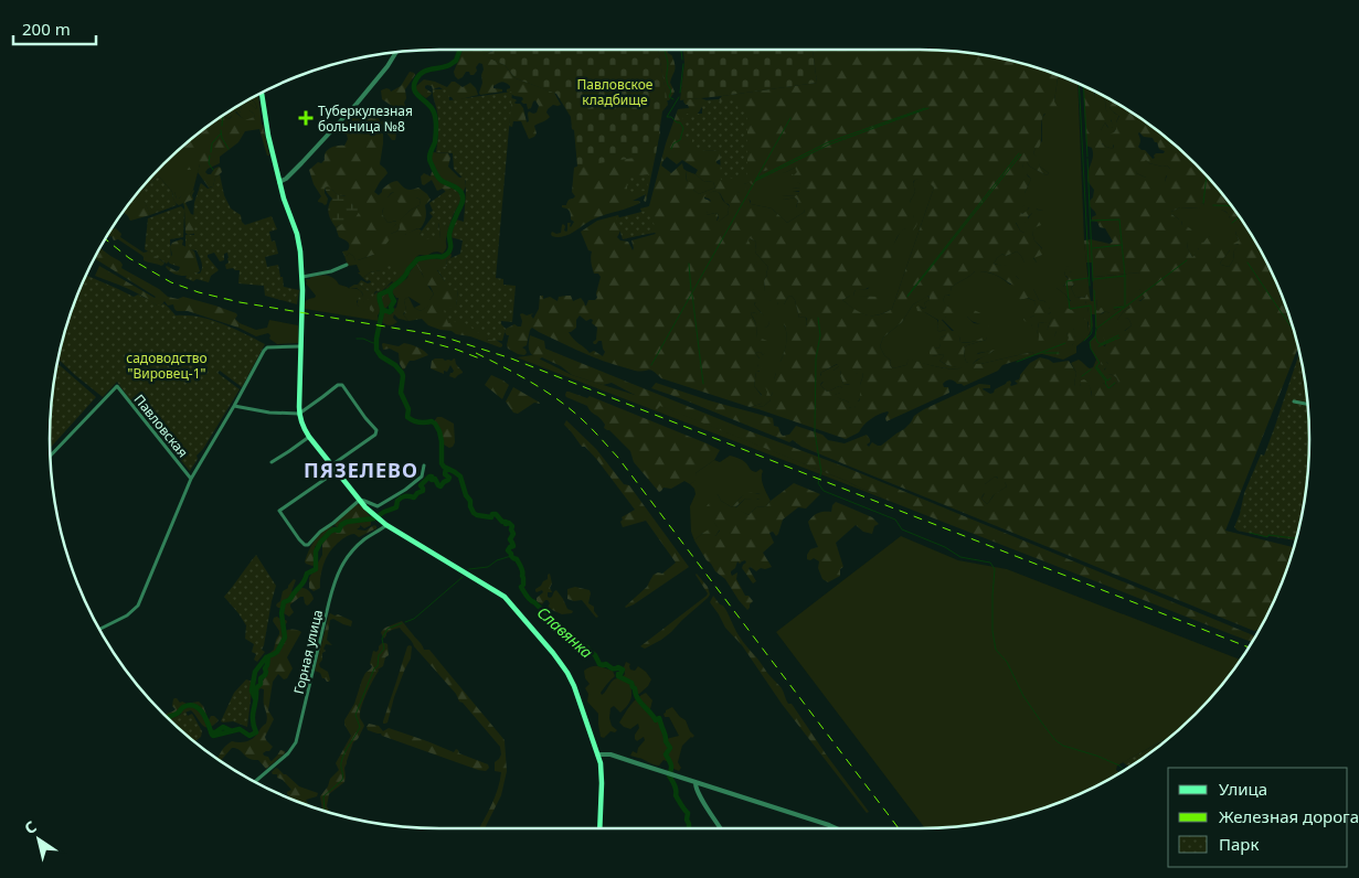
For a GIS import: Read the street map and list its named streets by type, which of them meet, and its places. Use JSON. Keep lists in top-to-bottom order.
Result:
{
  "streets": {
    "street": ["Павловская", "Горная улица"]
  },
  "districts": ["ПЯЗЕЛЕВО"],
  "water": ["Славянка"],
  "parks": ["Павловское кладбище", "садоводство \"Вировец-1\""],
  "places": {
    "health": ["Туберкулезная больница №8"]
  },
  "legend": ["Улица", "Железная дорога", "Парк"],
  "scale_bar": "200 m",
  "north": "top left"
}
